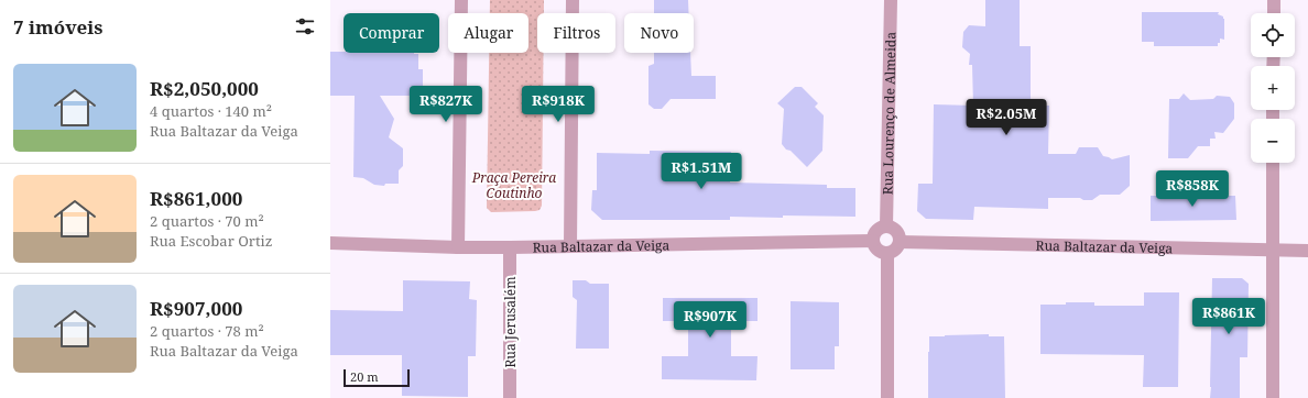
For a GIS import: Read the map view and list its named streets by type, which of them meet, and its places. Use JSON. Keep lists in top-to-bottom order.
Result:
{
  "streets": {
    "street": ["Rua Lourenço de Almeida", "Rua Baltazar da Veiga", "Rua Jerusalém"]
  },
  "crossings": [
    ["Rua Lourenço de Almeida", "Rua Baltazar da Veiga"],
    ["Rua Baltazar da Veiga", "Rua Jerusalém"]
  ],
  "parks": ["Praça Pereira Coutinho"],
  "scale_bar": "20 m",
  "page": {
    "heading": "7 imóveis",
    "map_buttons": ["+", "−"],
    "chip": [
      "Comprar",
      "Alugar",
      "Filtros",
      "Novo"
    ],
    "list": [
      {
        "name": "R$2,050,000",
        "note": "4 quartos · 140 m² · Rua Baltazar da Veiga"
      },
      {
        "name": "R$861,000",
        "note": "2 quartos · 70 m² · Rua Escobar Ortiz"
      },
      {
        "name": "R$907,000",
        "note": "2 quartos · 78 m² · Rua Baltazar da Veiga"
      }
    ],
    "price": [
      "R$827K",
      "R$918K",
      "R$2.05M",
      "R$1.51M",
      "R$858K",
      "R$861K",
      "R$907K"
    ],
    "scale": "20 m"
  }
}
